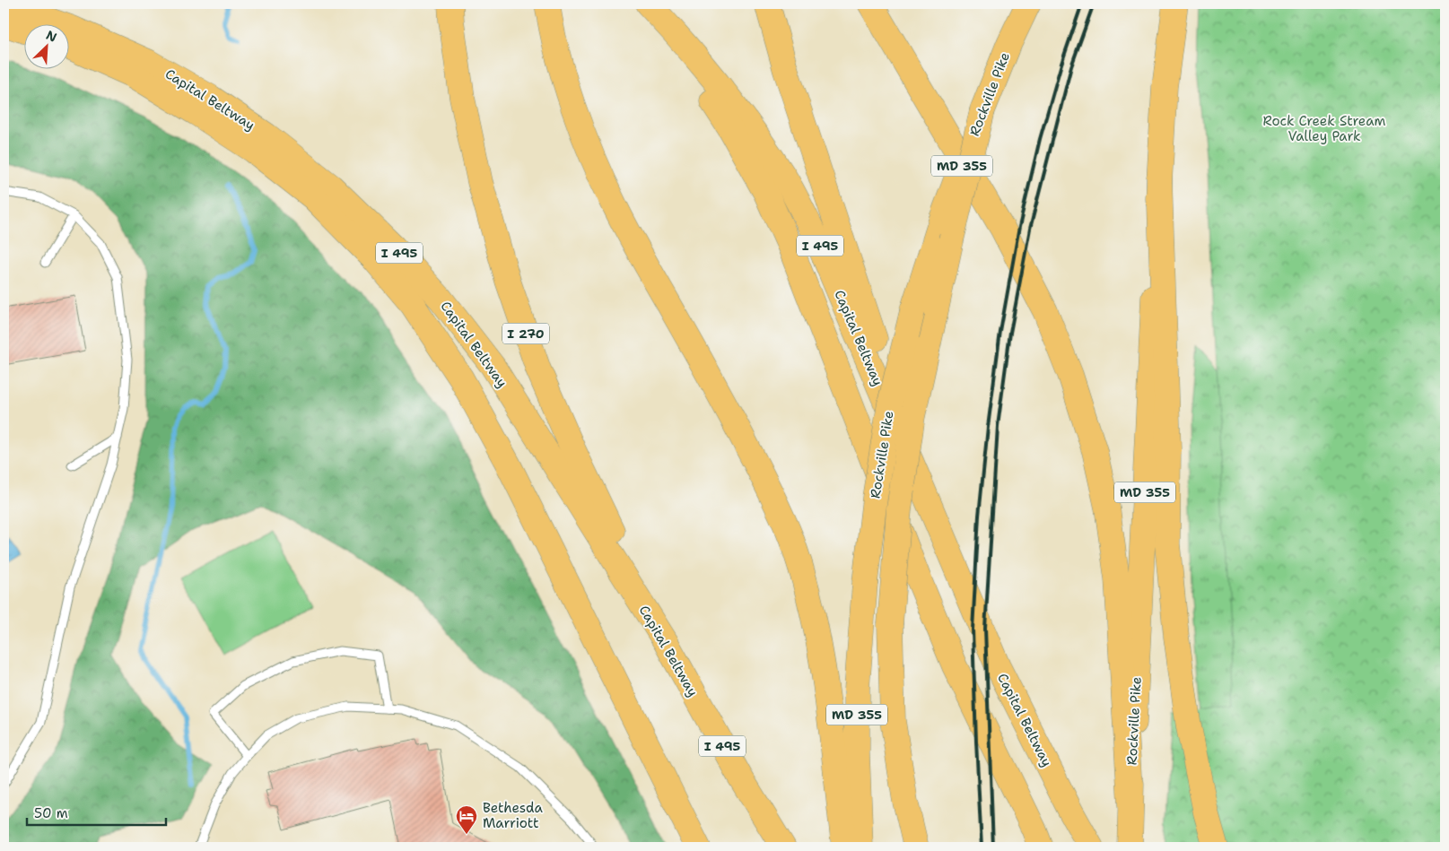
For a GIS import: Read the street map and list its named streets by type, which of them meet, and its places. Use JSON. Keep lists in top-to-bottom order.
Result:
{
  "streets": {
    "main road": [
      "Rockville Pike",
      "Capital Beltway",
      "MD 355",
      "I 495",
      "I 270"
    ]
  },
  "crossings": [
    ["Capital Beltway", "I 270"]
  ],
  "parks": ["Rock Creek Stream Valley Park"],
  "places": {
    "hotel": ["Bethesda Marriott"]
  },
  "scale_bar": "50 m",
  "north": "top right"
}
